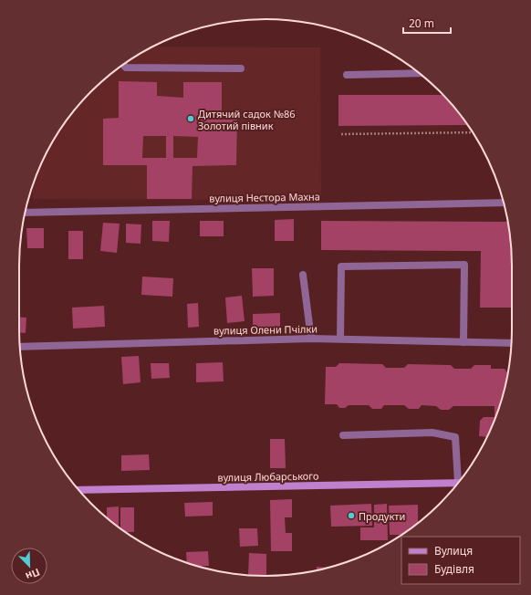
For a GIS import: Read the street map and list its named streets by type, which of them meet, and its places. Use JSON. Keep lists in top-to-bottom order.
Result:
{
  "streets": {
    "main road": ["вулиця Любарського"],
    "street": ["вулиця Нестора Махна", "вулиця Олени Пчілки"]
  },
  "places": ["Дитячий садок №86 Золотий півник", "Продукти"],
  "legend": ["Вулиця", "Будівля"],
  "scale_bar": "20 m",
  "north": "bottom right"
}
